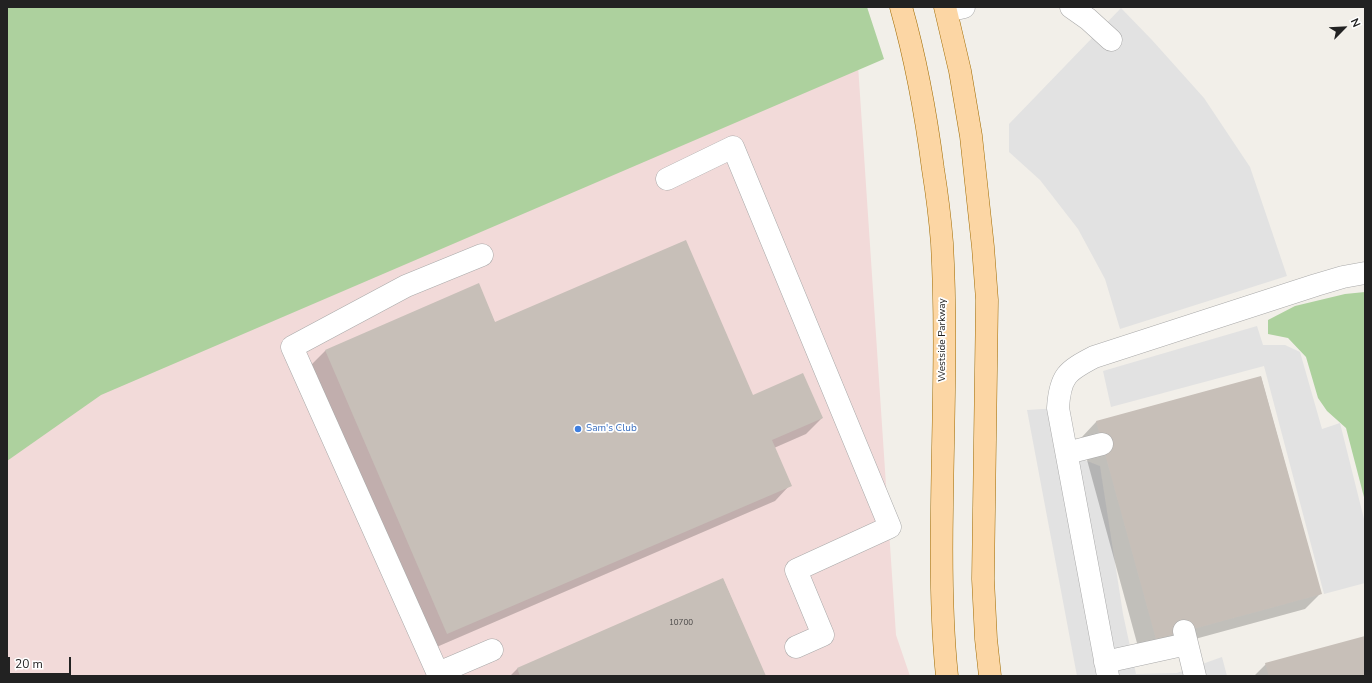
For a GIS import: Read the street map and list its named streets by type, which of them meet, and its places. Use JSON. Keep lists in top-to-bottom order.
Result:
{
  "streets": {
    "main road": ["Westside Parkway"]
  },
  "places": ["Sam's Club"],
  "house_numbers": ["10700"],
  "scale_bar": "20 m",
  "north": "top right"
}
